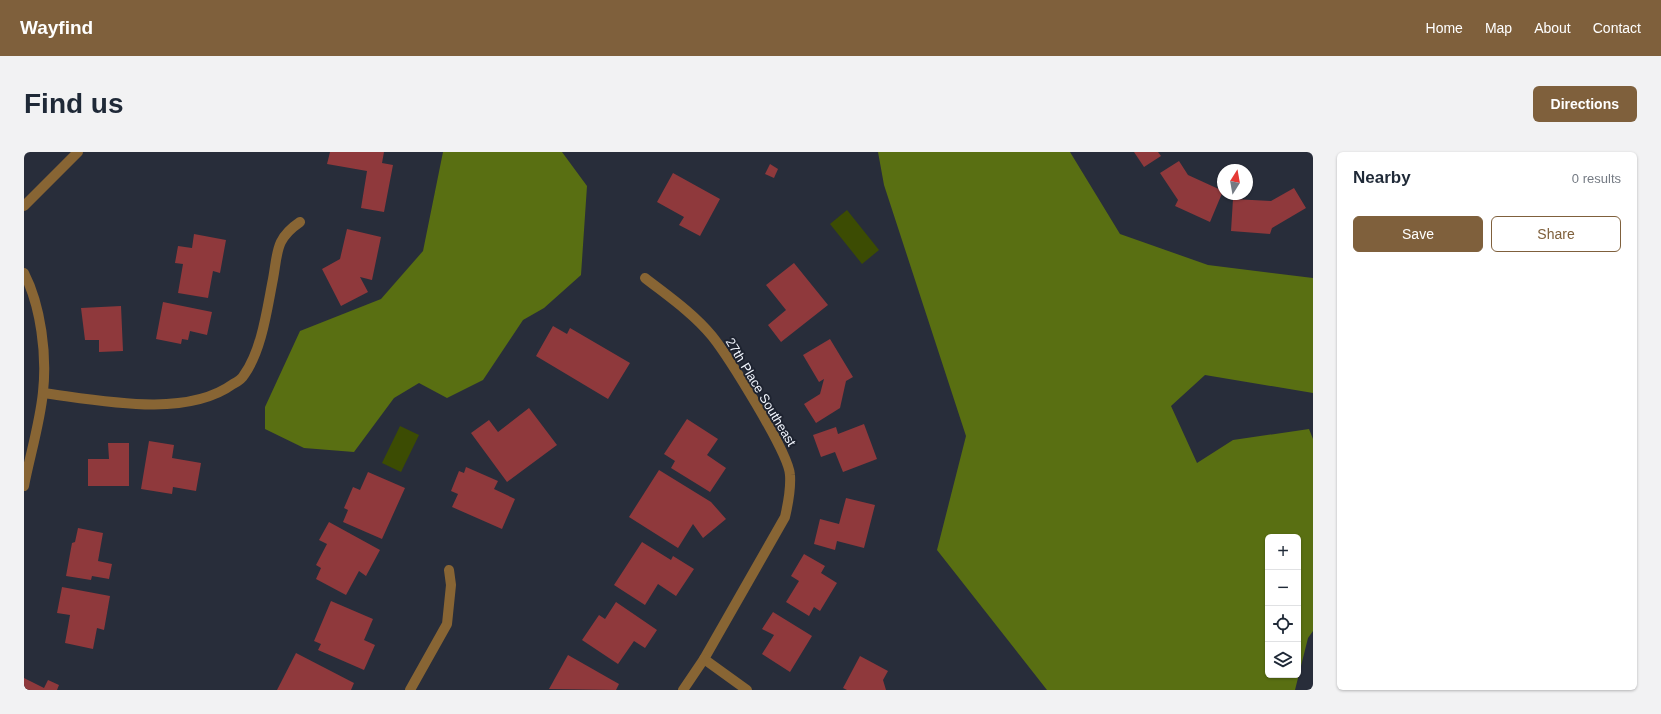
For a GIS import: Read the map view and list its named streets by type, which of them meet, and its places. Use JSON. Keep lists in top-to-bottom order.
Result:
{
  "streets": {
    "street": ["27th Place Southeast"]
  },
  "north": "top",
  "page": {
    "header": "Wayfind",
    "nav": [
      "Home",
      "Map",
      "About",
      "Contact"
    ],
    "buttons": [
      "Directions",
      ["Save", "Share"]
    ],
    "title": "Find us",
    "heading": ["Nearby", "0 results"],
    "map_buttons": ["+", "−"]
  }
}
